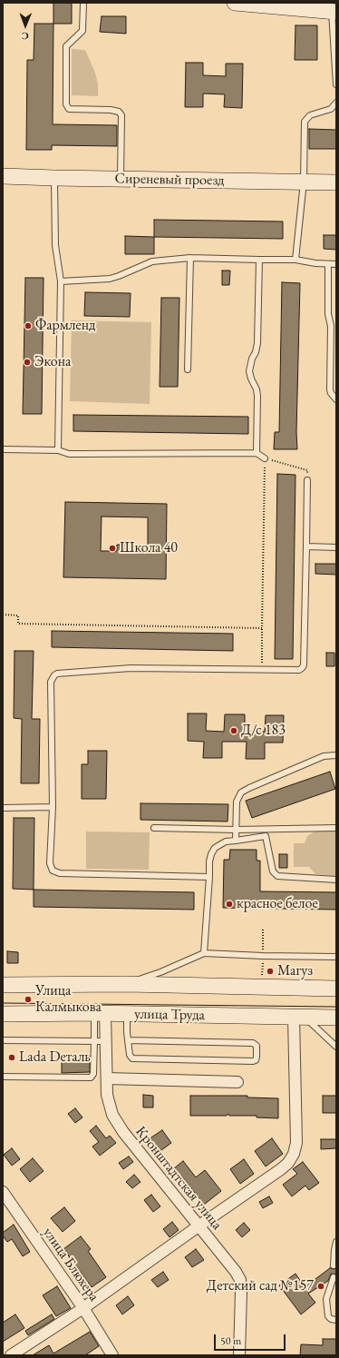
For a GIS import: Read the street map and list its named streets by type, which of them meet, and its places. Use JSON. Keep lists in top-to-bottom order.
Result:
{
  "streets": {
    "main road": ["Сиреневый проезд", "улица Труда"],
    "street": ["Кронштадтская улица", "улица Блюхера"]
  },
  "crossings": [
    ["улица Труда", "Кронштадтская улица"]
  ],
  "places": [
    "Фармленд",
    "Экона",
    "Школа 40",
    "Д/с 183",
    "красное белое",
    "Магуз",
    "Улица Калмыкова",
    "Lada Dеталь",
    "Детский сад №157"
  ],
  "scale_bar": "50 m",
  "north": "bottom"
}
